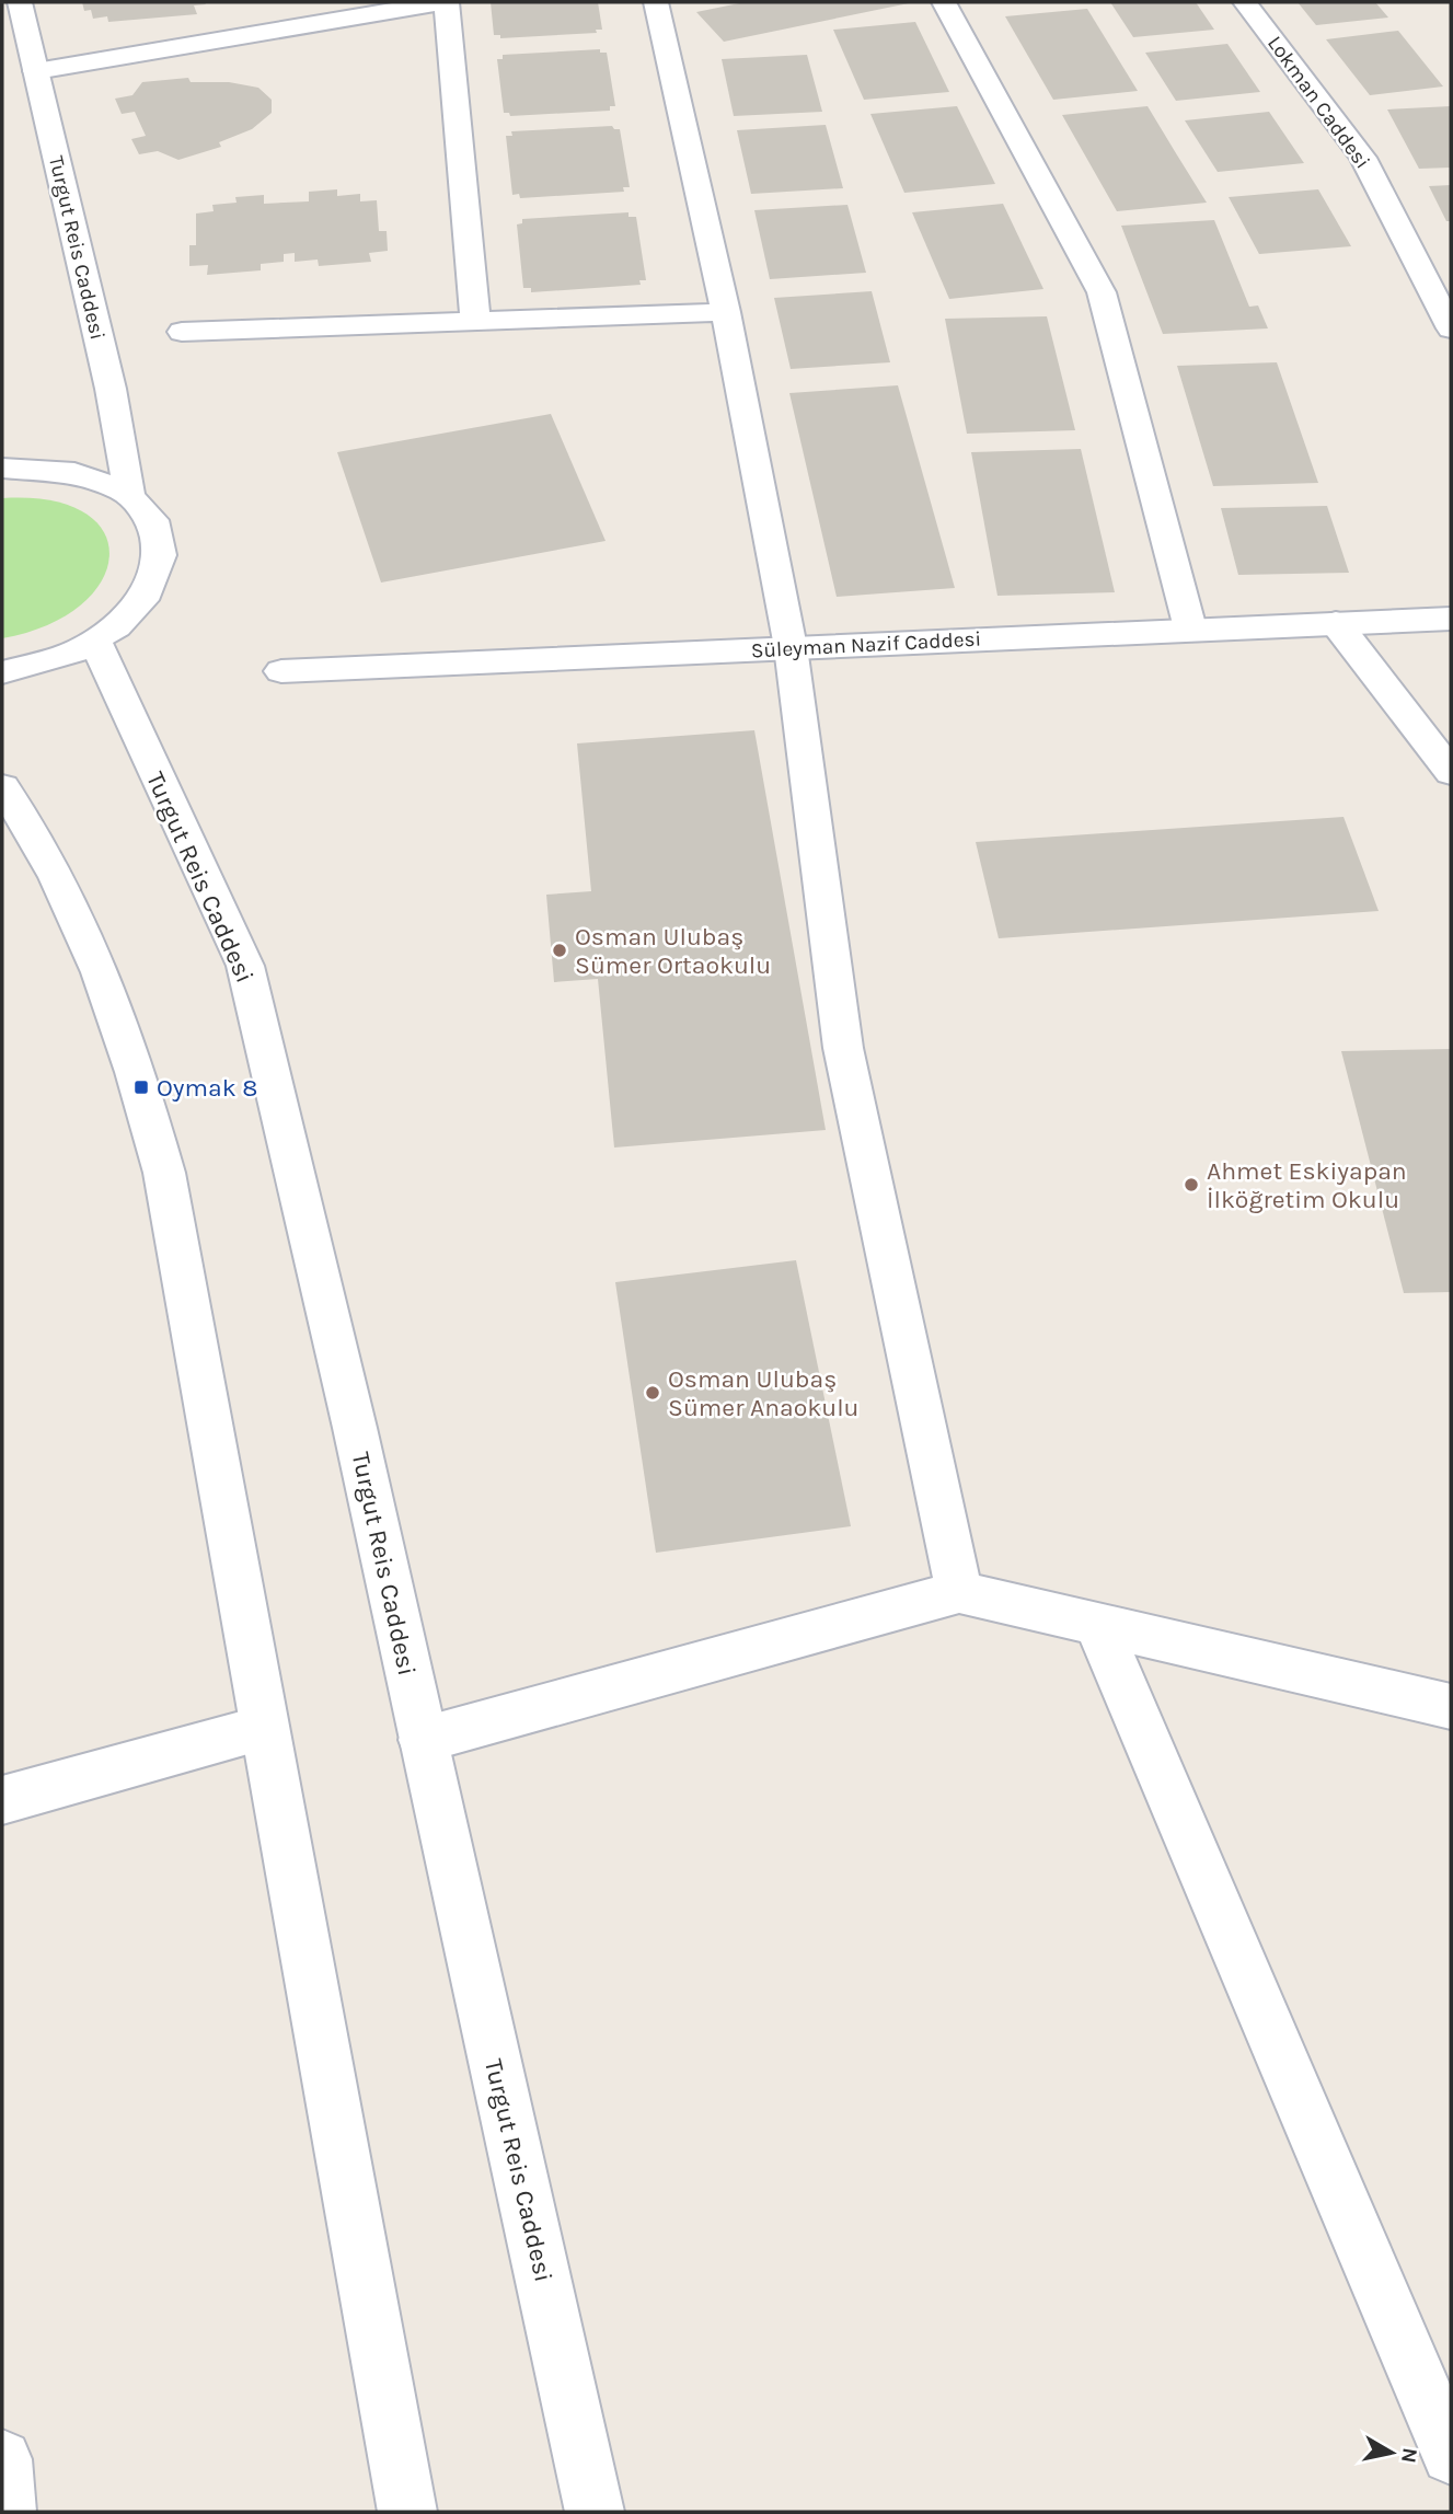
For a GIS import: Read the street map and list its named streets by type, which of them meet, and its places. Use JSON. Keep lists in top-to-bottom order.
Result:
{
  "streets": {
    "street": ["Lokman Caddesi", "Turgut Reis Caddesi", "Süleyman Nazif Caddesi"]
  },
  "places": {
    "other": ["Osman Ulubaş Sümer Ortaokulu", "Ahmet Eskiyapan İlköğretim Okulu", "Osman Ulubaş Sümer Anaokulu"],
    "transit": ["Oymak 8"]
  },
  "north": "right"
}
